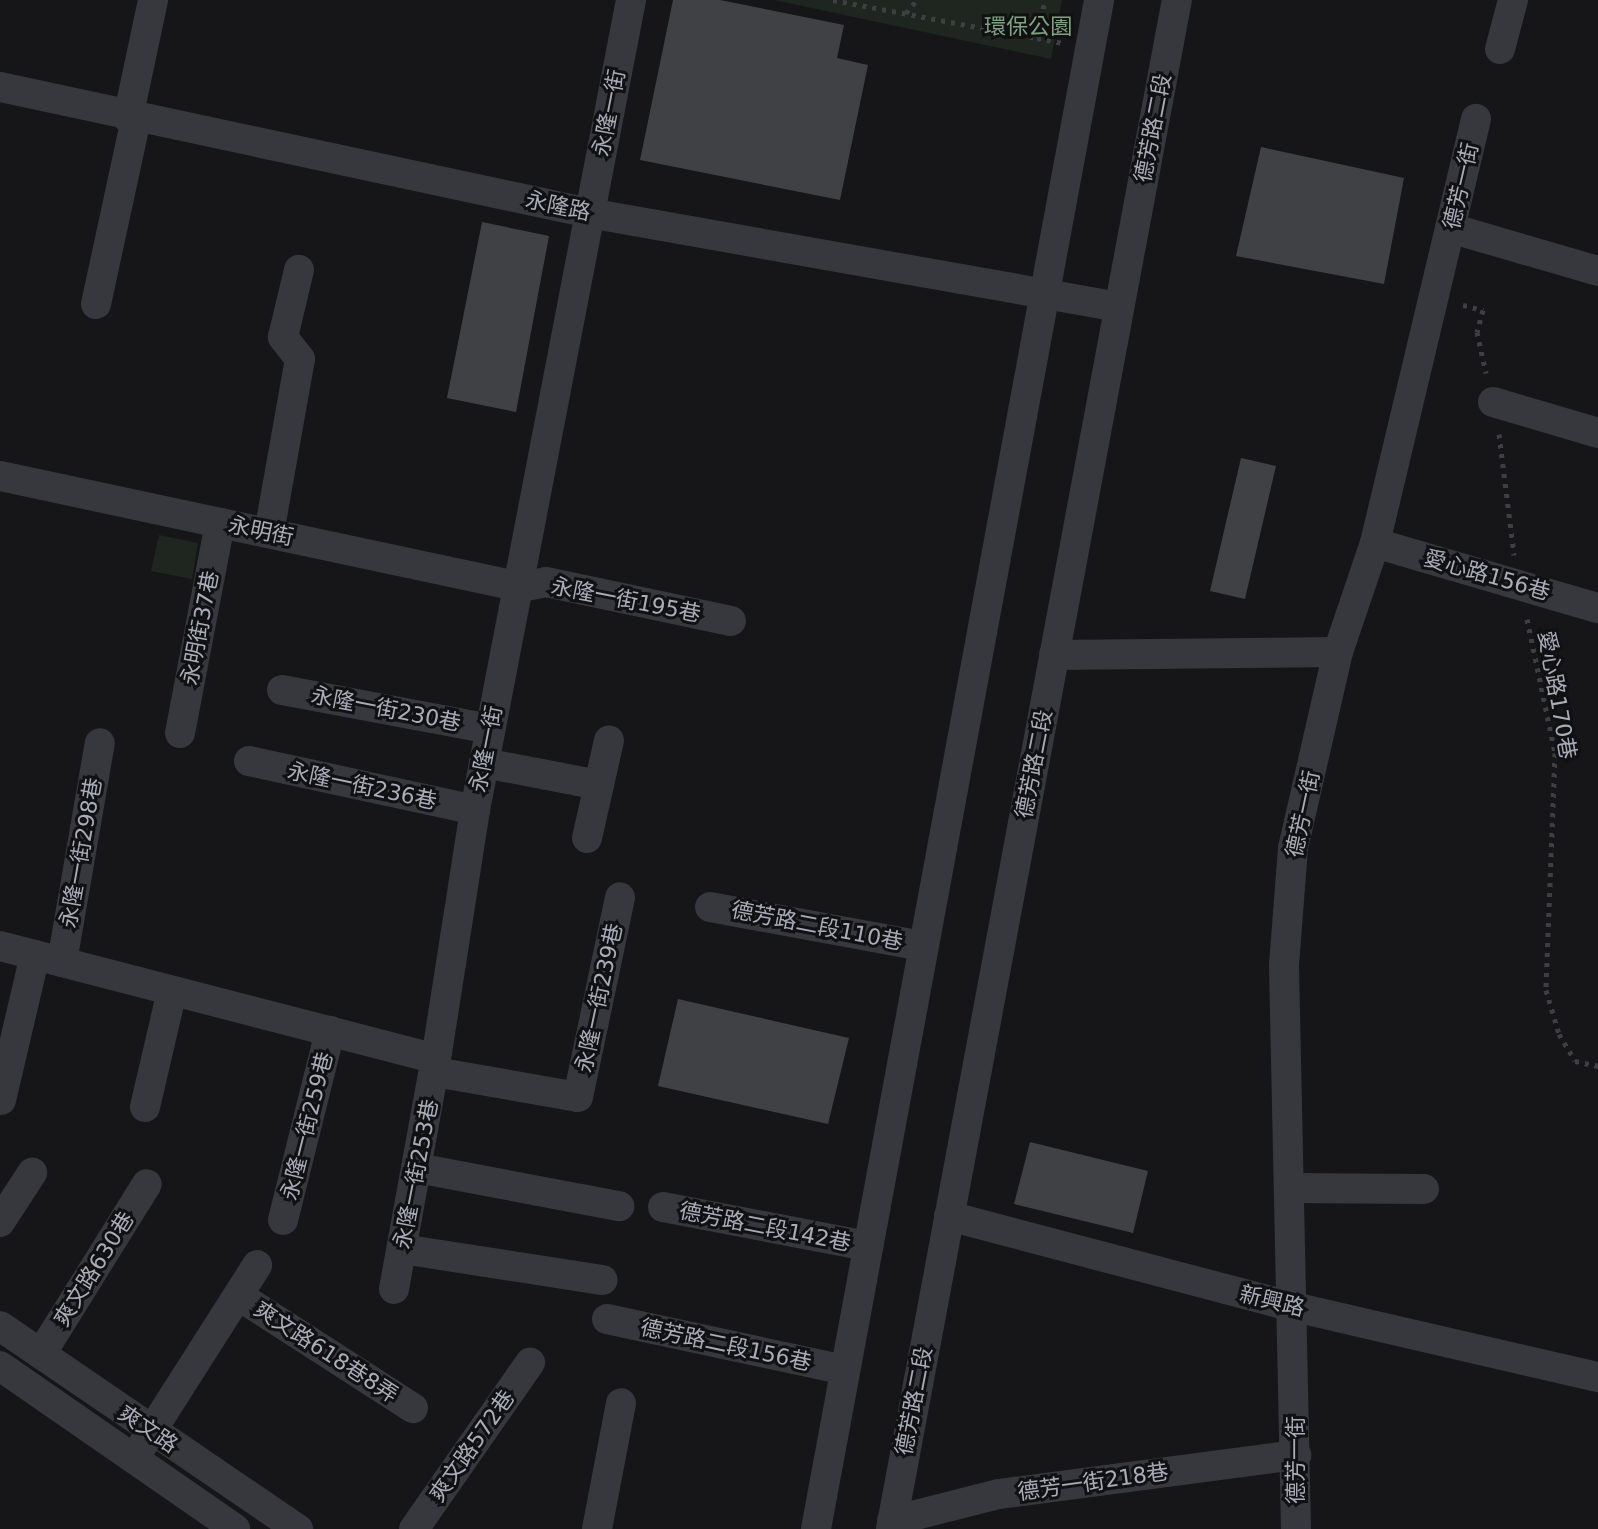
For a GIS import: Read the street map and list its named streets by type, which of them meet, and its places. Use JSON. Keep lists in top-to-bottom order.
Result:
{
  "streets": {
    "street": [
      "永隆一街",
      "德芳路二段",
      "德芳一街",
      "永隆路",
      "永明街",
      "愛心路156巷",
      "永隆一街195巷",
      "永明街37巷",
      "永隆一街230巷",
      "永隆一街236巷",
      "永隆一街298巷",
      "德芳路二段110巷",
      "永隆一街239巷",
      "永隆一街259巷",
      "永隆一街253巷",
      "德芳路二段142巷",
      "爽文路630巷",
      "新興路",
      "德芳路二段156巷",
      "爽文路618巷8弄",
      "爽文路",
      "爽文路572巷",
      "德芳一街218巷"
    ],
    "path": ["愛心路170巷"]
  },
  "crossings": [
    ["永隆一街", "永隆路"],
    ["永隆一街", "永明街"],
    ["永隆一街", "永隆一街195巷"],
    ["永隆一街", "永隆一街230巷"],
    ["永隆一街", "永隆一街236巷"],
    ["永隆一街", "永隆一街239巷"],
    ["永隆一街", "永隆一街253巷"],
    ["德芳路二段", "永隆路"],
    ["德芳路二段", "新興路"],
    ["德芳路二段", "德芳一街218巷"],
    ["德芳一街", "愛心路156巷"],
    ["德芳一街", "愛心路170巷"],
    ["德芳一街", "新興路"],
    ["德芳一街", "德芳一街218巷"],
    ["永明街", "永隆一街195巷"],
    ["永明街", "永明街37巷"],
    ["愛心路156巷", "愛心路170巷"],
    ["永隆一街239巷", "永隆一街253巷"],
    ["爽文路630巷", "爽文路"]
  ],
  "parks": ["環保公園"]
}
